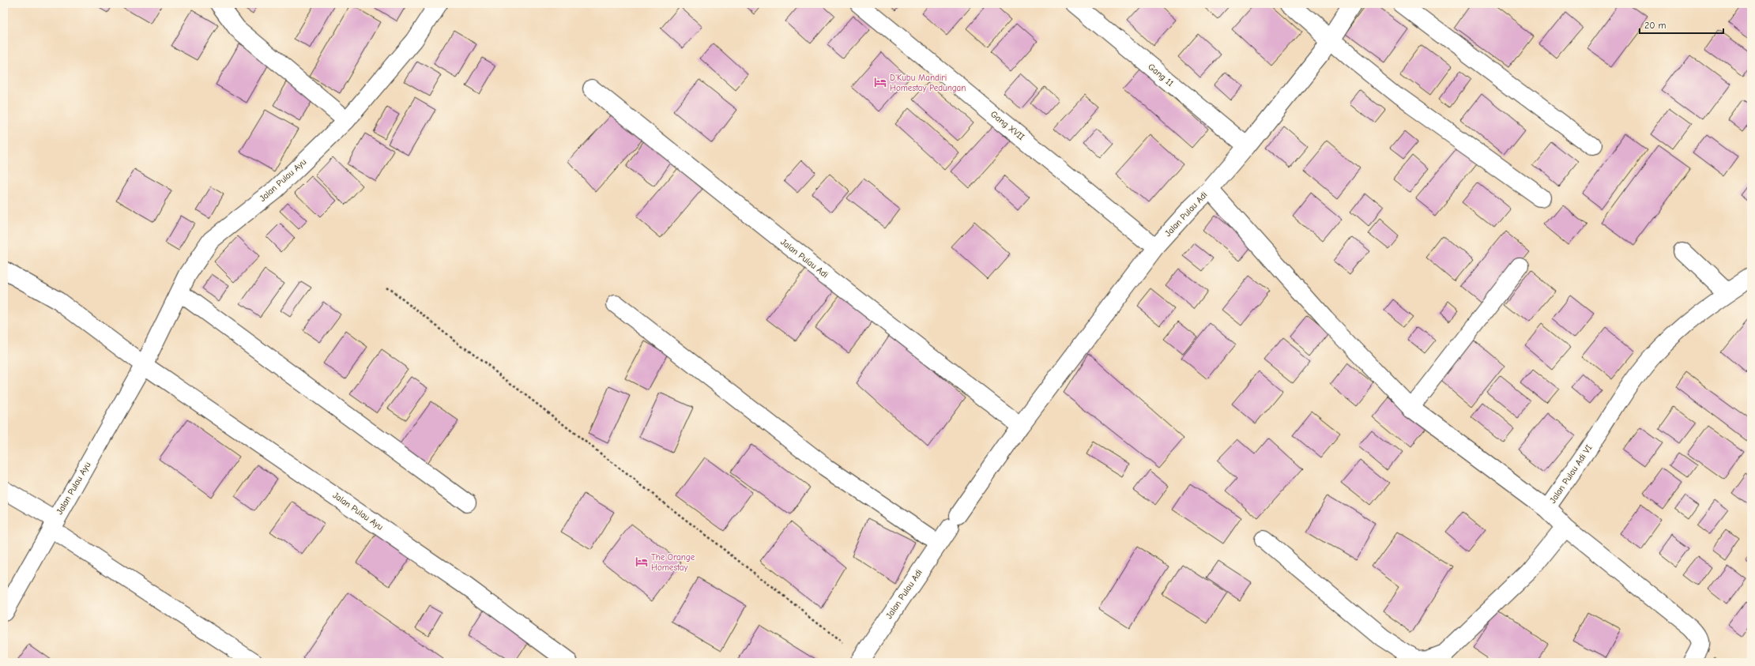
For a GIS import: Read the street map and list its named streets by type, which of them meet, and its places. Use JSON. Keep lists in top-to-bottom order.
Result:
{
  "streets": {
    "street": [
      "Gang 11",
      "Gang XVII",
      "Jalan Pulau Ayu",
      "Jalan Pulau Adi",
      "Jalan Pulau Adi VI"
    ]
  },
  "crossings": [
    ["Gang 11", "Jalan Pulau Adi"],
    ["Gang XVII", "Jalan Pulau Adi"]
  ],
  "places": {
    "hotel": ["D'Kubu Mandiri Homestay Pedungan", "The Orange Homestay"]
  },
  "scale_bar": "20 m"
}
